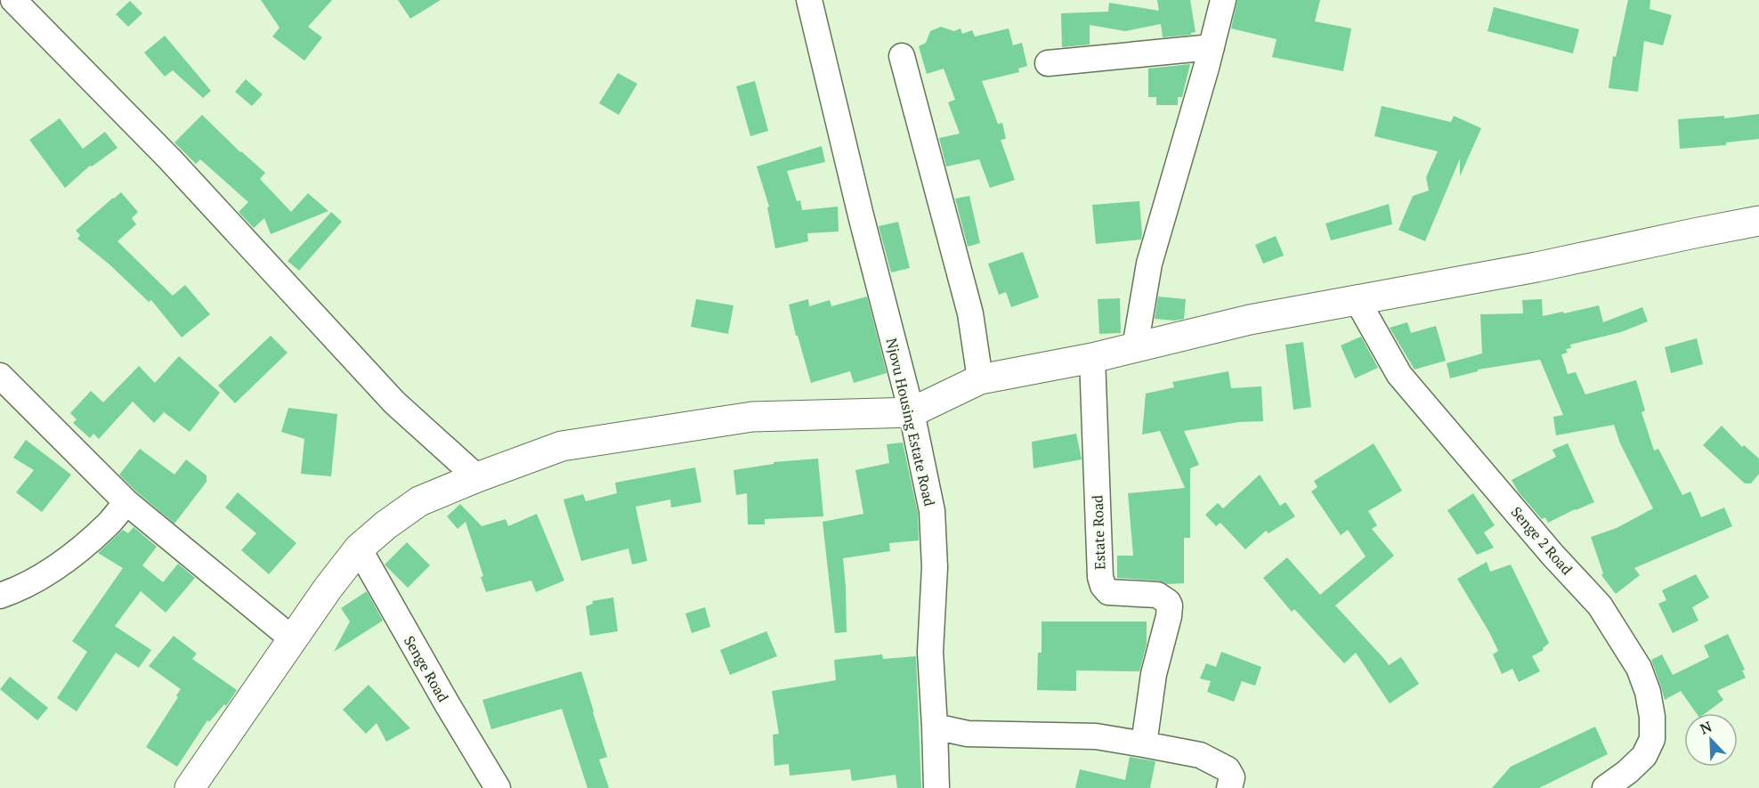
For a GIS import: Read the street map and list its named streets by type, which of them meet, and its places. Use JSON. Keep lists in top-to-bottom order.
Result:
{
  "streets": {
    "street": [
      "Njovu Housing Estate Road",
      "Estate Road",
      "Senge 2 Road",
      "Senge Road"
    ]
  },
  "north": "top left"
}
